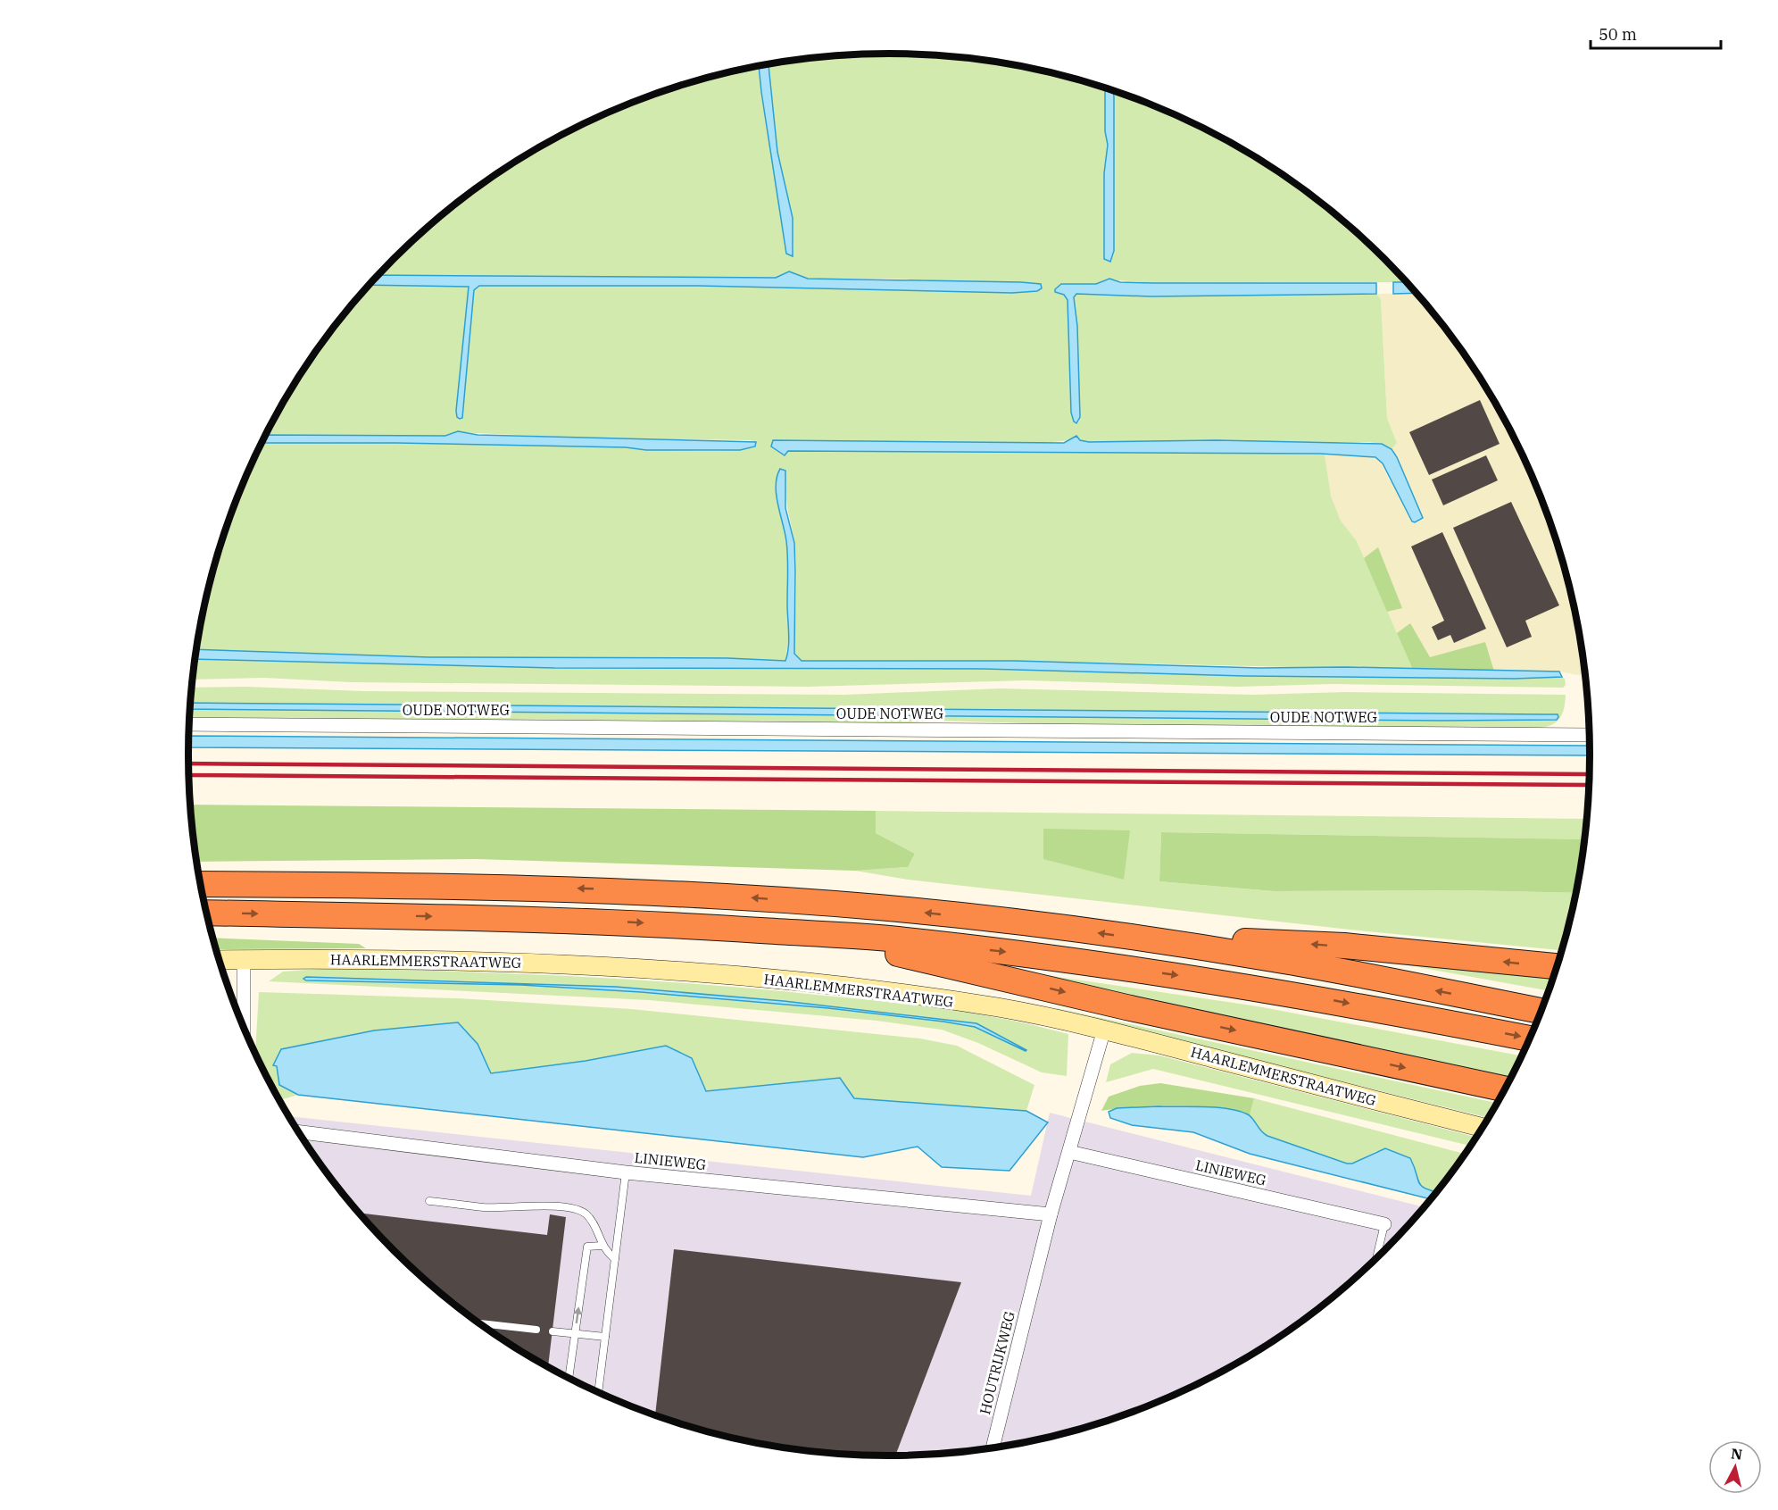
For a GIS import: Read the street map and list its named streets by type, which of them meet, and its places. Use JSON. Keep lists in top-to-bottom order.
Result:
{
  "streets": {
    "main road": ["HAARLEMMERSTRAATWEG"],
    "street": ["OUDE NOTWEG", "LINIEWEG", "HOUTRIJKWEG"]
  },
  "crossings": [
    ["LINIEWEG", "HOUTRIJKWEG"]
  ],
  "scale_bar": "50 m",
  "north": "top"
}
